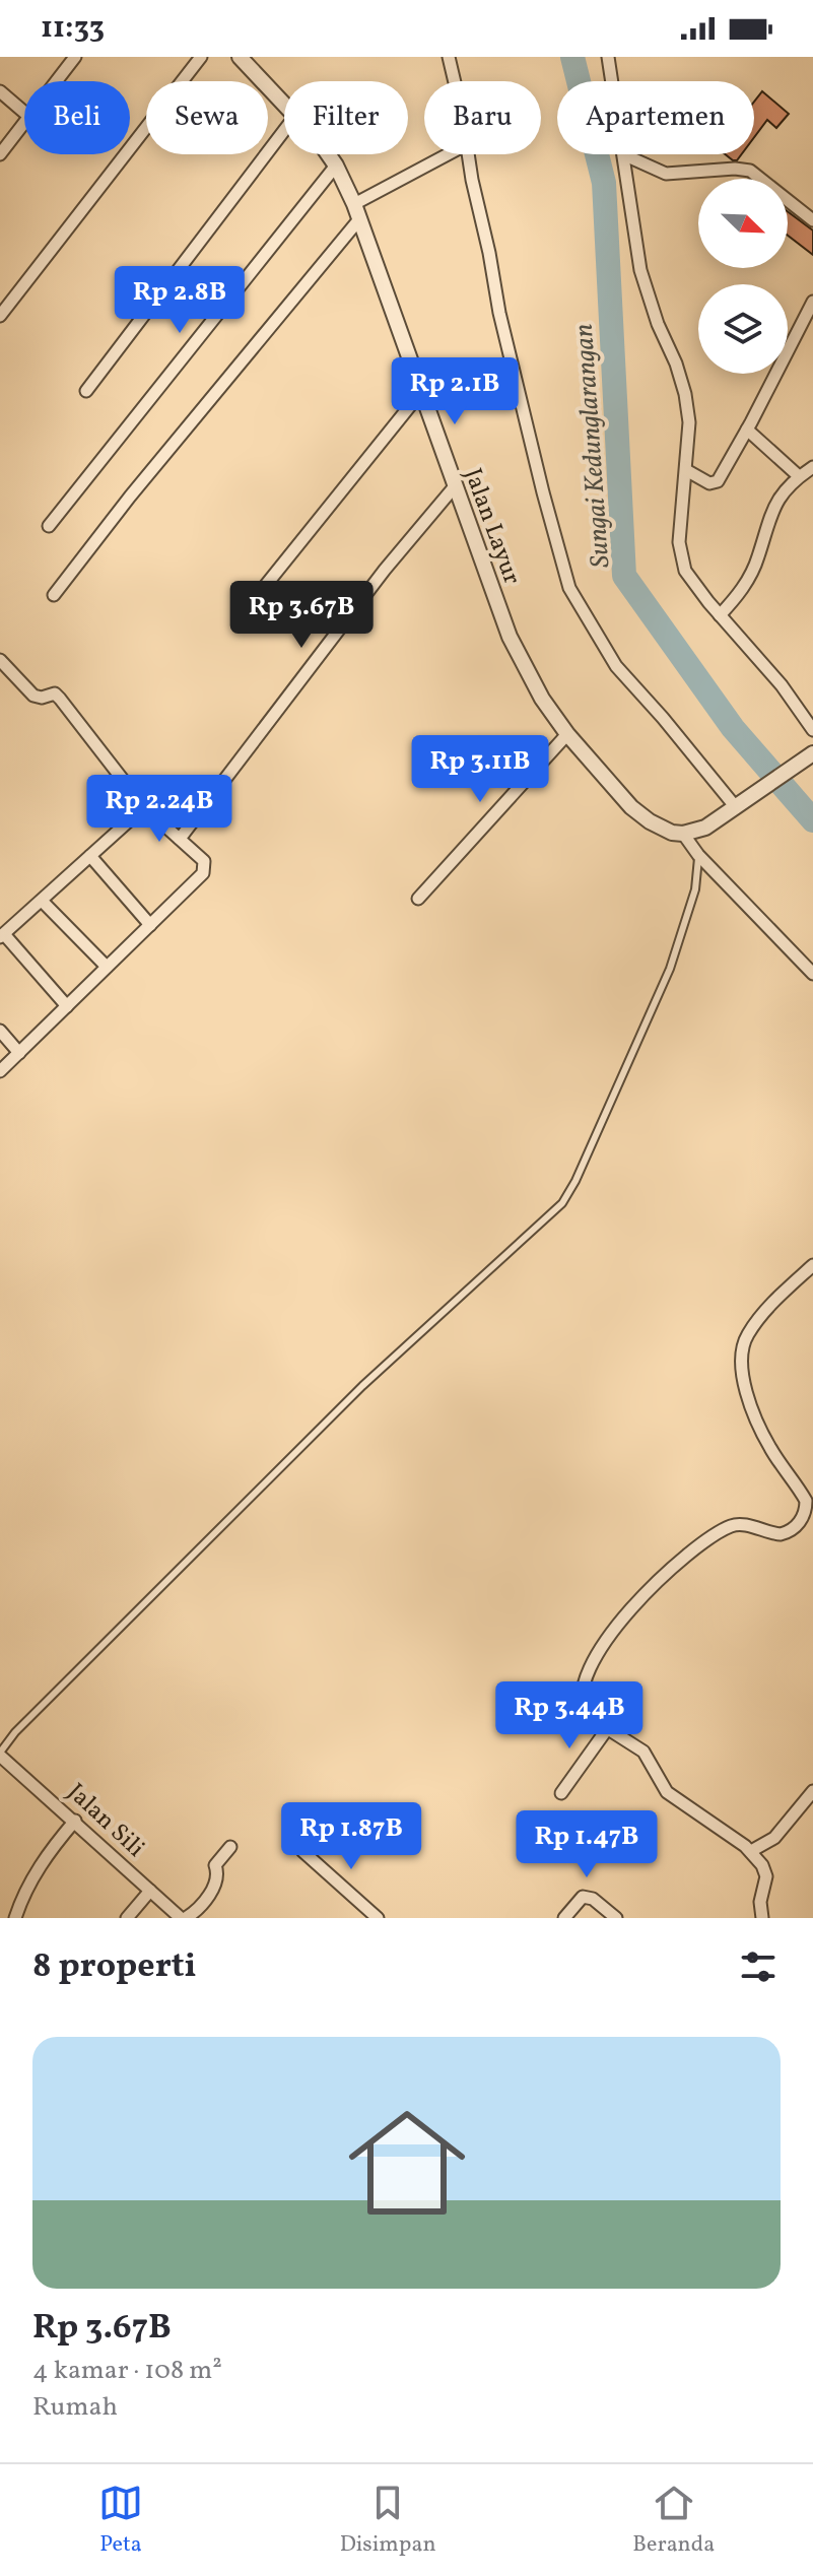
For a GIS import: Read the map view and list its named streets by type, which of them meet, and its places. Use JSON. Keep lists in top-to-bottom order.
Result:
{
  "streets": {
    "street": ["Jalan Layur", "Jalan Sili"]
  },
  "water": ["Sungai Kedunglarangan"],
  "north": "bottom right",
  "page": {
    "status": "11:33",
    "chip": [
      "Beli",
      "Sewa",
      "Filter",
      "Baru",
      "Apartemen"
    ],
    "price": [
      "Rp 2.8B",
      "Rp 2.1B",
      "Rp 3.67B",
      "Rp 3.11B",
      "Rp 2.24B",
      "Rp 3.44B",
      "Rp 1.87B",
      "Rp 1.47B"
    ],
    "heading": "8 properti",
    "list": [
      {
        "name": "Rp 3.67B",
        "note": "4 kamar · 108 m² · Rumah"
      }
    ],
    "tabs": ["Peta", "Disimpan", "Beranda"]
  }
}
